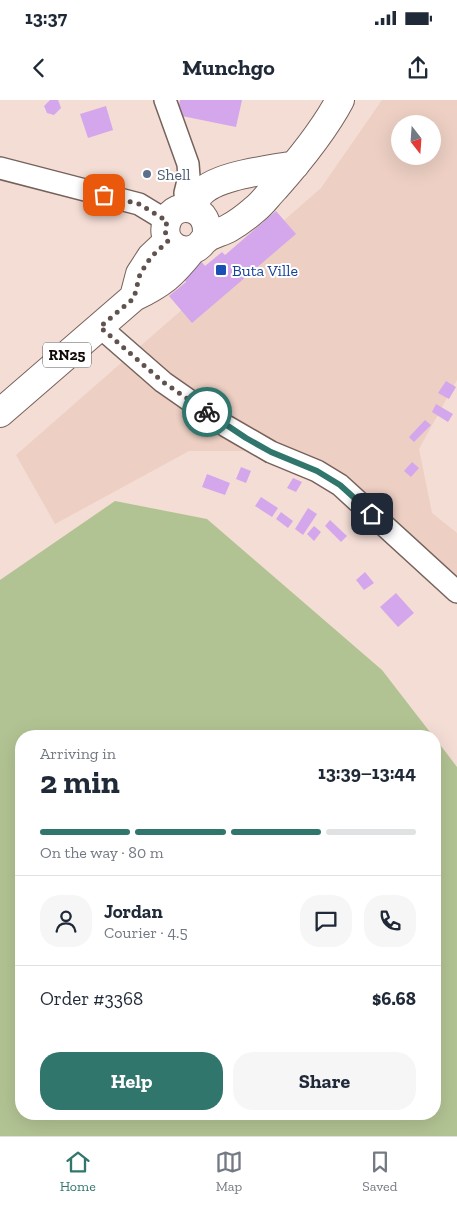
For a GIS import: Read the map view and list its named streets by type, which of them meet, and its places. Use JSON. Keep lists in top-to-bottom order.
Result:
{
  "streets": {
    "main road": ["RN25"]
  },
  "places": {
    "other": ["Shell"],
    "transit": ["Buta Ville"]
  },
  "north": "bottom",
  "page": {
    "status": "13:37",
    "header": "Munchgo",
    "heading": ["2 min", "Arriving in", "13:39–13:44"],
    "panel": [
      "Jordan",
      "Courier · 4.5",
      "Order #3368",
      "$6.68"
    ],
    "bar": "On the way · 80 m",
    "buttons": ["Help", "Share"],
    "tabs": ["Home", "Map", "Saved"]
  }
}
